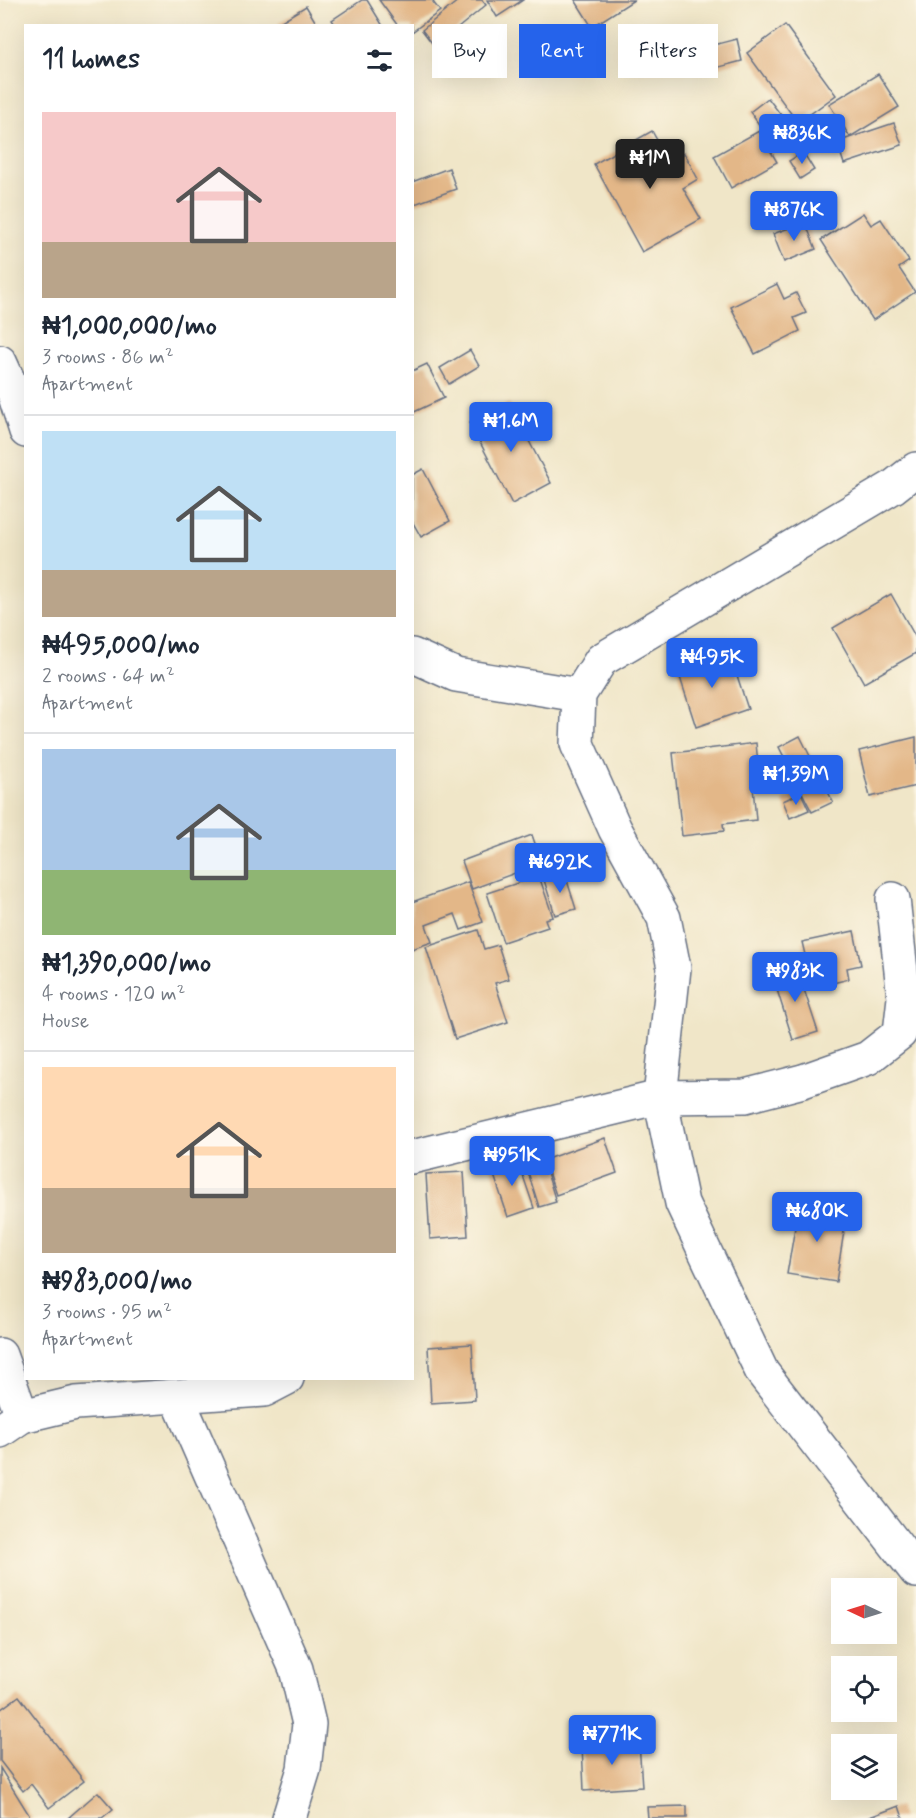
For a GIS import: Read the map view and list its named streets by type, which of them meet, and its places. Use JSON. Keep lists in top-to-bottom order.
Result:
{
  "north": "left",
  "page": {
    "chip": ["Buy", "Rent", "Filters"],
    "heading": "11 homes",
    "list": [
      {
        "name": "₦1,000,000/mo",
        "note": "3 rooms · 86 m² · Apartment"
      },
      {
        "name": "₦495,000/mo",
        "note": "2 rooms · 64 m² · Apartment"
      },
      {
        "name": "₦1,390,000/mo",
        "note": "4 rooms · 120 m² · House"
      },
      {
        "name": "₦983,000/mo",
        "note": "3 rooms · 95 m² · Apartment"
      }
    ],
    "price": [
      "₦836K",
      "₦1M",
      "₦876K",
      "₦1.6M",
      "₦495K",
      "₦1.39M",
      "₦692K",
      "₦983K",
      "₦951K",
      "₦680K",
      "₦771K"
    ]
  }
}
